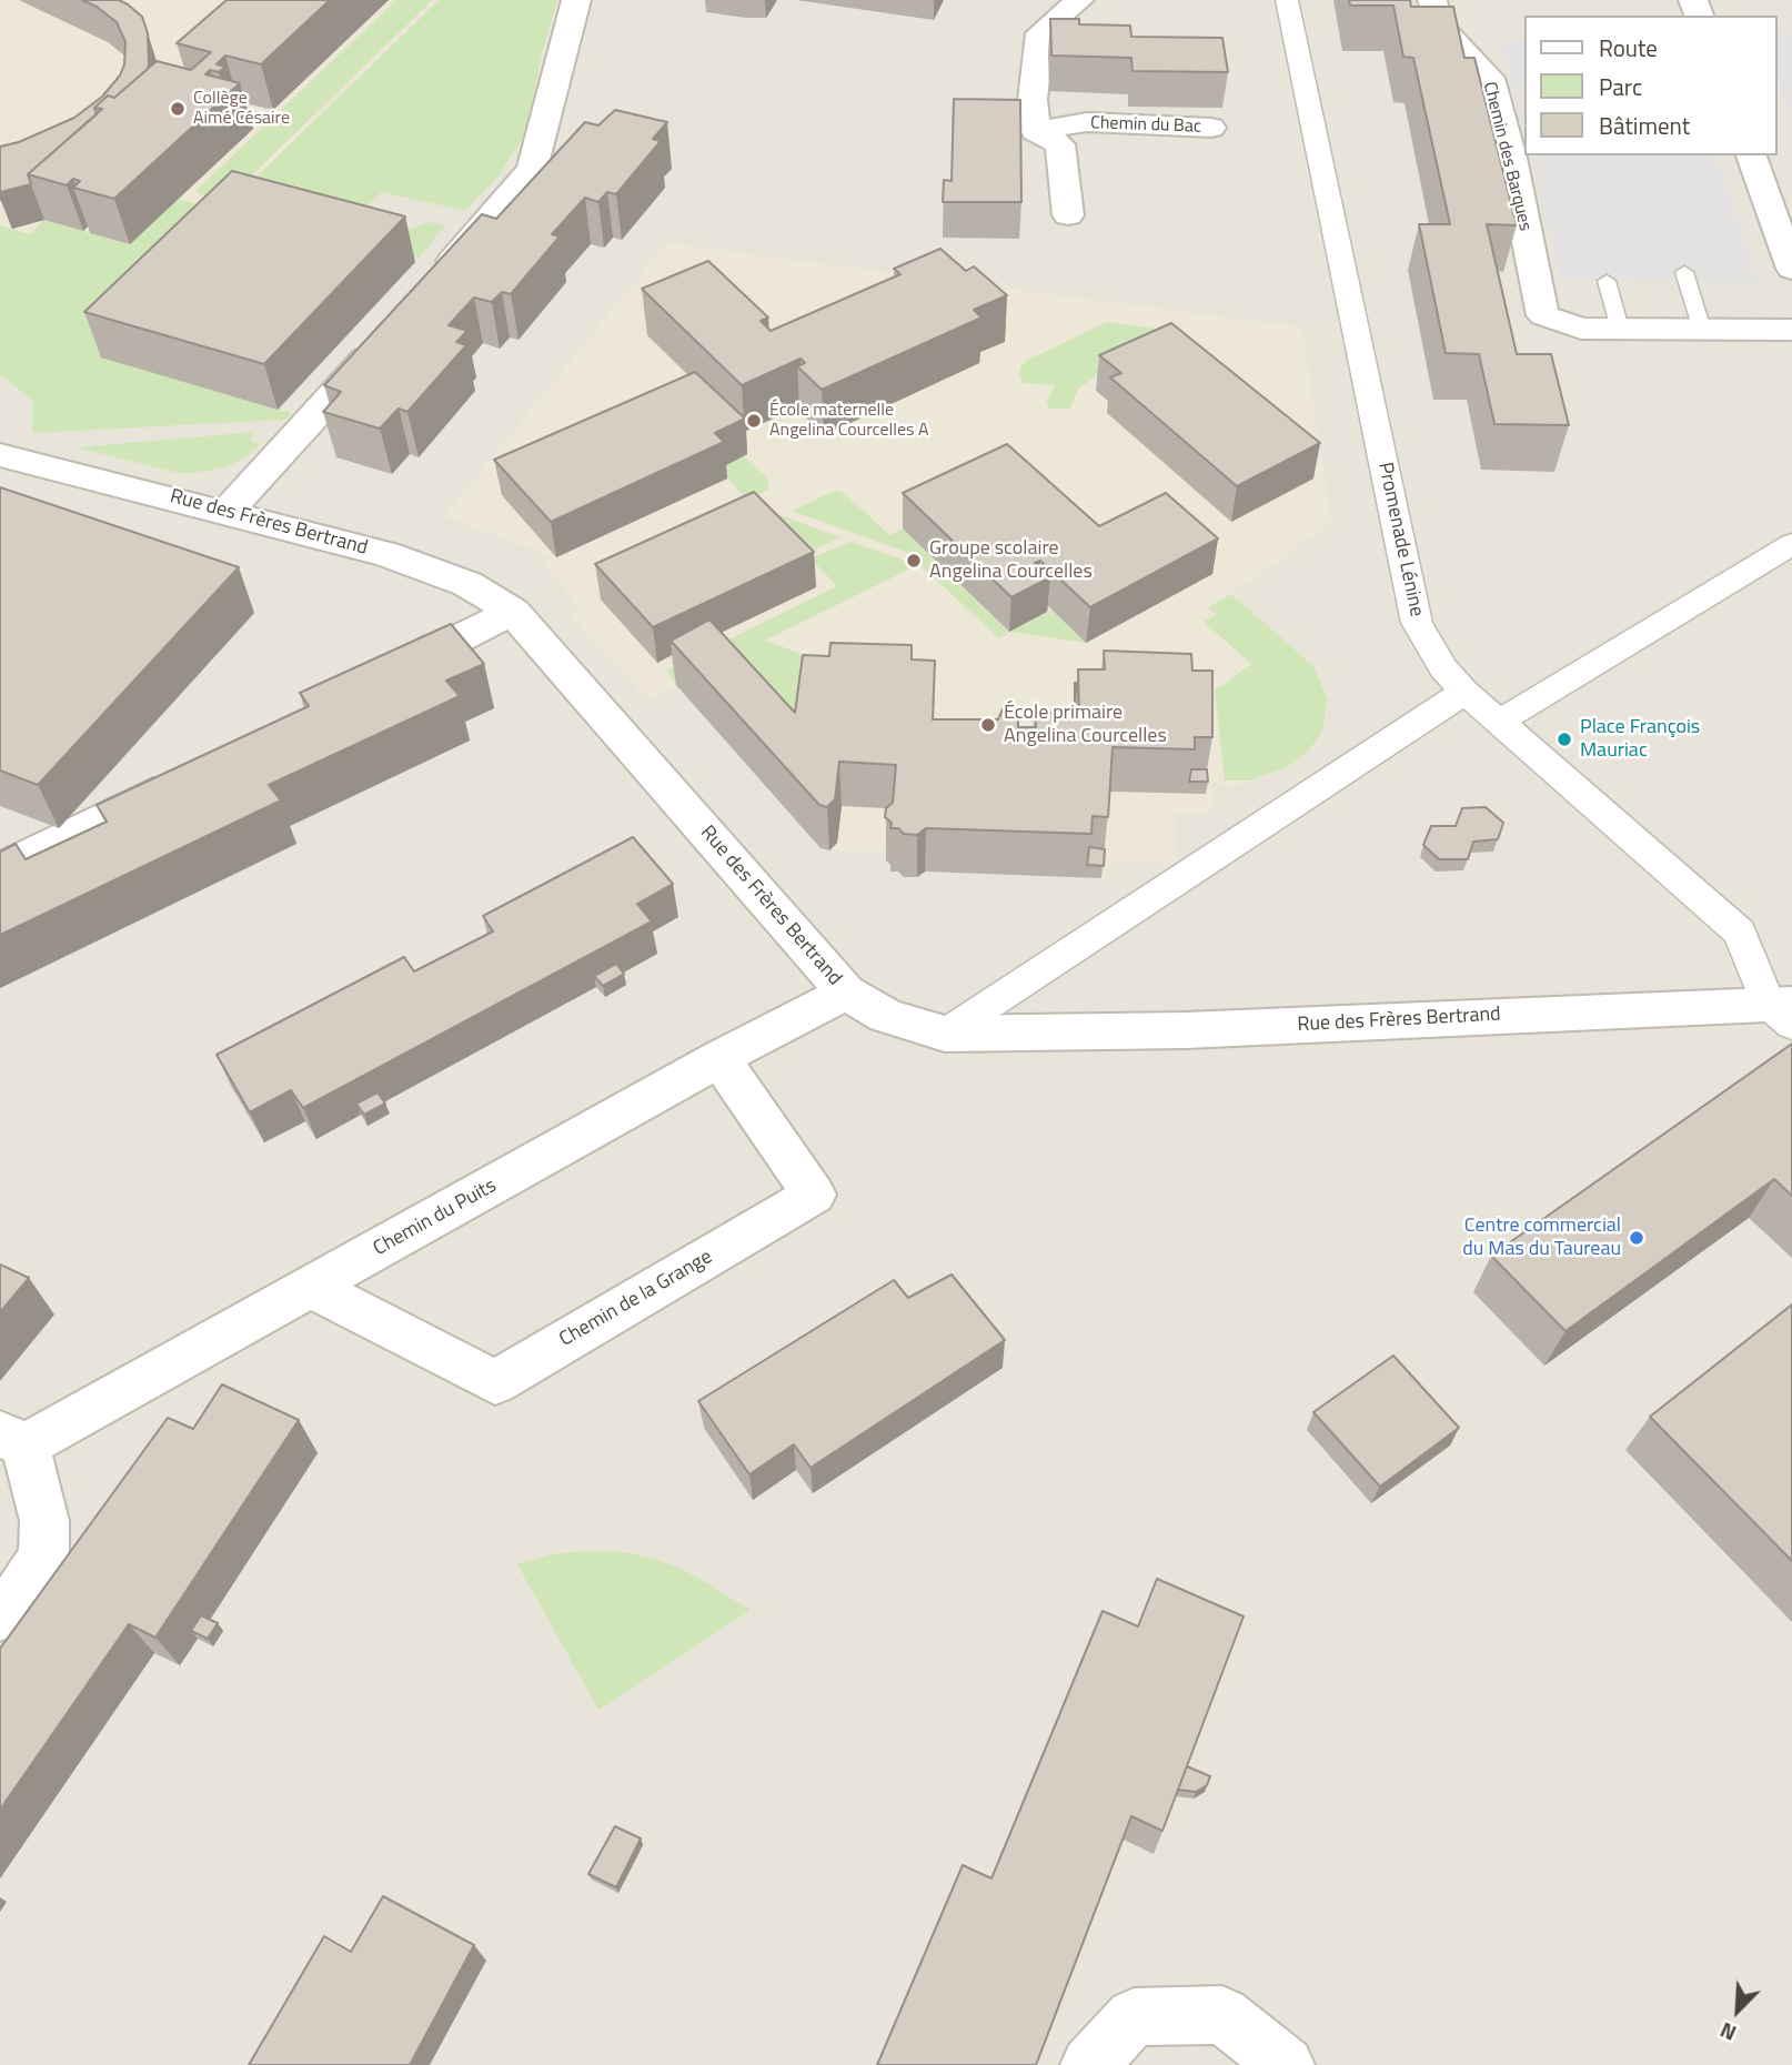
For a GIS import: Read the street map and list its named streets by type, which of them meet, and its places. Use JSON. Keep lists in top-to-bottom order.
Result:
{
  "streets": {
    "street": [
      "Chemin du Bac",
      "Chemin des Barques",
      "Rue des Frères Bertrand",
      "Promenade Lénine",
      "Chemin du Puits",
      "Chemin de la Grange"
    ]
  },
  "crossings": [
    ["Rue des Frères Bertrand", "Promenade Lénine"],
    ["Rue des Frères Bertrand", "Chemin du Puits"],
    ["Chemin du Puits", "Chemin de la Grange"]
  ],
  "places": [
    "Collège Aimé Césaire",
    "École maternelle Angelina Courcelles A",
    "Groupe scolaire Angelina Courcelles",
    "École primaire Angelina Courcelles",
    "Place François Mauriac",
    "Centre commercial du Mas du Taureau"
  ],
  "legend": ["Route", "Parc", "Bâtiment"],
  "north": "bottom left"
}
